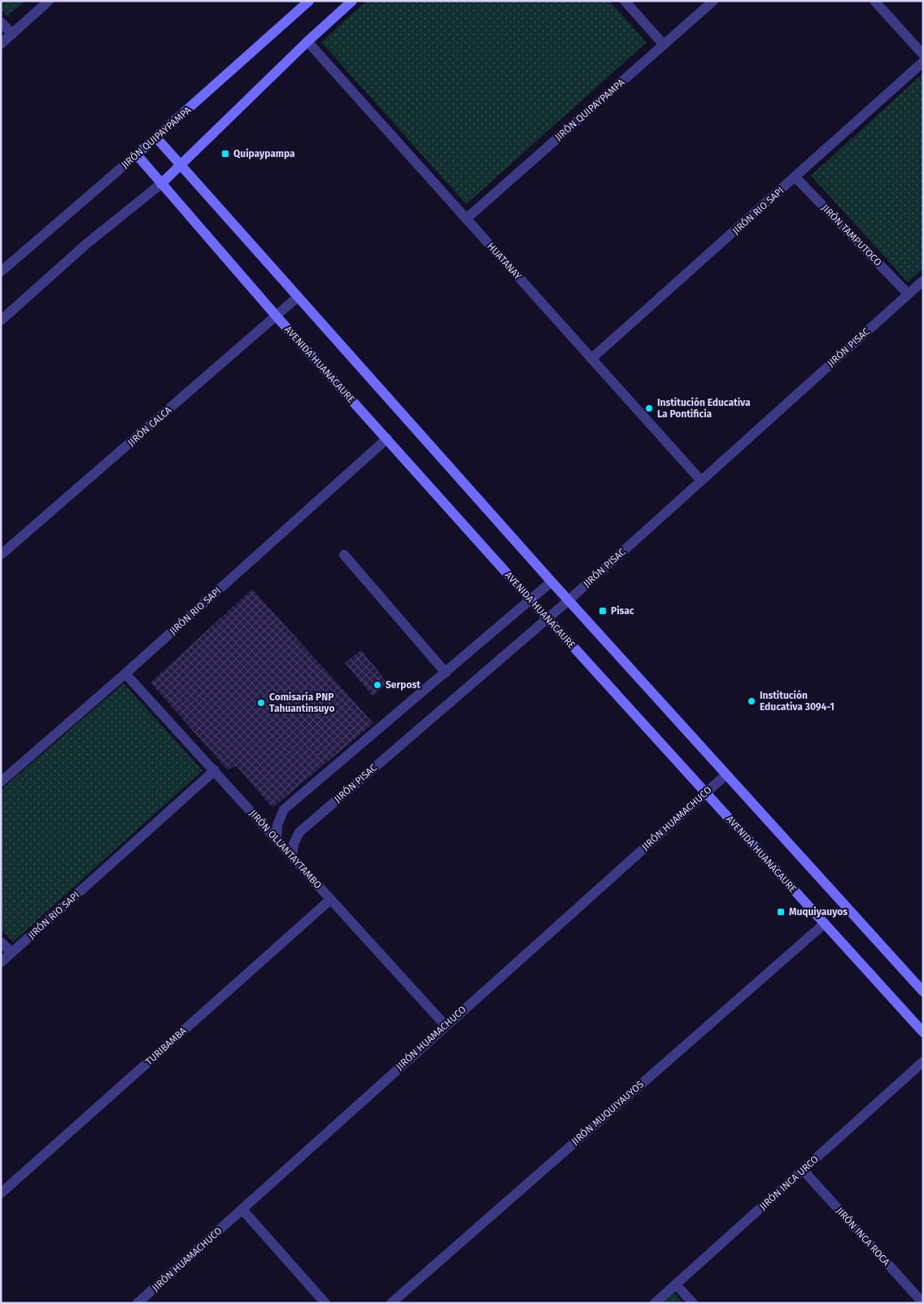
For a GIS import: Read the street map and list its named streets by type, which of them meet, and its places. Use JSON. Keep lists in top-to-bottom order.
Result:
{
  "streets": {
    "street": [
      "JIRÓN QUIPAYPAMPA",
      "JIRÓN RIO SAPI",
      "JIRÓN TAMPUTOCO",
      "HUATANAY",
      "JIRÓN PISAC",
      "AVENIDA HUANACAURE",
      "JIRÓN CALCA",
      "JIRÓN HUAMACHUCO",
      "JIRÓN OLLANTAYTAMBO",
      "TURIBAMBA",
      "JIRÓN MUQUIYAUYOS",
      "JIRÓN INCA URCO",
      "JIRÓN INCA ROCA"
    ]
  },
  "crossings": [
    ["JIRÓN QUIPAYPAMPA", "HUATANAY"],
    ["JIRÓN QUIPAYPAMPA", "AVENIDA HUANACAURE"],
    ["JIRÓN RIO SAPI", "JIRÓN TAMPUTOCO"],
    ["JIRÓN RIO SAPI", "HUATANAY"],
    ["JIRÓN RIO SAPI", "AVENIDA HUANACAURE"],
    ["JIRÓN RIO SAPI", "JIRÓN OLLANTAYTAMBO"],
    ["JIRÓN TAMPUTOCO", "JIRÓN PISAC"],
    ["HUATANAY", "JIRÓN PISAC"],
    ["JIRÓN PISAC", "AVENIDA HUANACAURE"],
    ["JIRÓN PISAC", "JIRÓN OLLANTAYTAMBO"],
    ["AVENIDA HUANACAURE", "JIRÓN CALCA"],
    ["AVENIDA HUANACAURE", "JIRÓN HUAMACHUCO"],
    ["AVENIDA HUANACAURE", "JIRÓN MUQUIYAUYOS"],
    ["JIRÓN HUAMACHUCO", "JIRÓN OLLANTAYTAMBO"],
    ["JIRÓN OLLANTAYTAMBO", "TURIBAMBA"],
    ["JIRÓN INCA URCO", "JIRÓN INCA ROCA"]
  ],
  "places": {
    "transit": ["Quipaypampa", "Pisac", "Muquiyauyos"],
    "other": [
      "Institución Educativa La Pontificia",
      "Serpost",
      "Institución Educativa 3094-1",
      "Comisaría PNP Tahuantinsuyo"
    ]
  }
}
